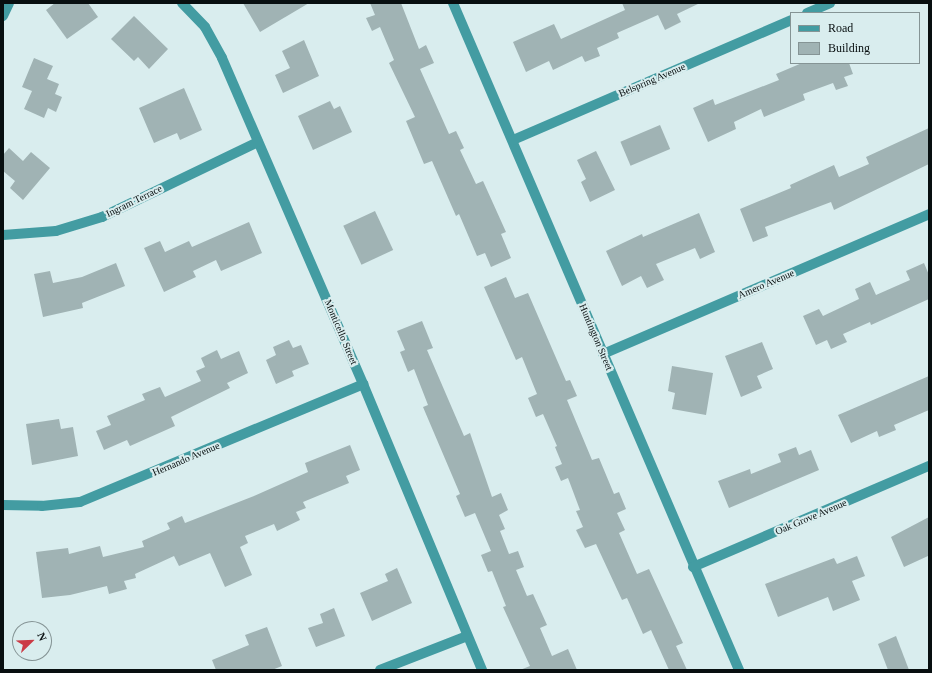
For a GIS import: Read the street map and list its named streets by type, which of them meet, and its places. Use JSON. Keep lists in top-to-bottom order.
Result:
{
  "streets": {
    "street": [
      "Belspring Avenue",
      "Ingram Terrace",
      "Amero Avenue",
      "Monticello Street",
      "Huntington Street",
      "Hernando Avenue",
      "Oak Grove Avenue"
    ]
  },
  "crossings": [
    ["Belspring Avenue", "Huntington Street"],
    ["Ingram Terrace", "Monticello Street"],
    ["Amero Avenue", "Huntington Street"],
    ["Monticello Street", "Hernando Avenue"],
    ["Huntington Street", "Oak Grove Avenue"]
  ],
  "legend": ["Road", "Building"],
  "north": "top right"
}
